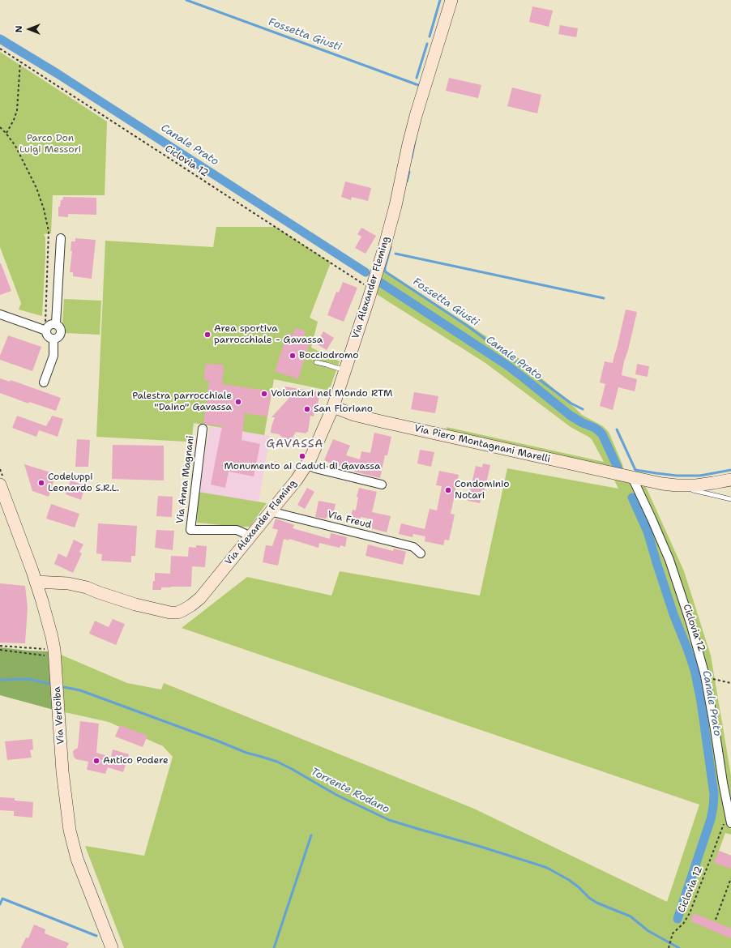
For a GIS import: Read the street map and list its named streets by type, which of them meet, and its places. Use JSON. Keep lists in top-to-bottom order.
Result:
{
  "streets": {
    "street": [
      "Via Alexander Fleming",
      "Via Piero Montagnani Marelli",
      "Via Anna Magnani",
      "Via Freud",
      "Via Vertoiba"
    ],
    "path": ["Ciclovia 12"]
  },
  "crossings": [
    ["Via Alexander Fleming", "Via Piero Montagnani Marelli"],
    ["Via Alexander Fleming", "Via Anna Magnani"],
    ["Via Alexander Fleming", "Via Freud"],
    ["Via Alexander Fleming", "Via Vertoiba"]
  ],
  "districts": ["GAVASSA"],
  "water": ["Fossetta Giusti", "Canale Prato", "Torrente Rodano"],
  "parks": ["Parco Don Luigi Messori"],
  "places": [
    "Area sportiva parrocchiale - Gavassa",
    "Bocciodromo",
    "Volontari nel Mondo RTM",
    "Palestra parrocchiale \"Daino\" Gavassa",
    "San Floriano",
    "Monumento ai Caduti di Gavassa",
    "Codeluppi Leonardo S.R.L.",
    "Condominio Notari",
    "Antico Podere"
  ],
  "north": "left"
}
